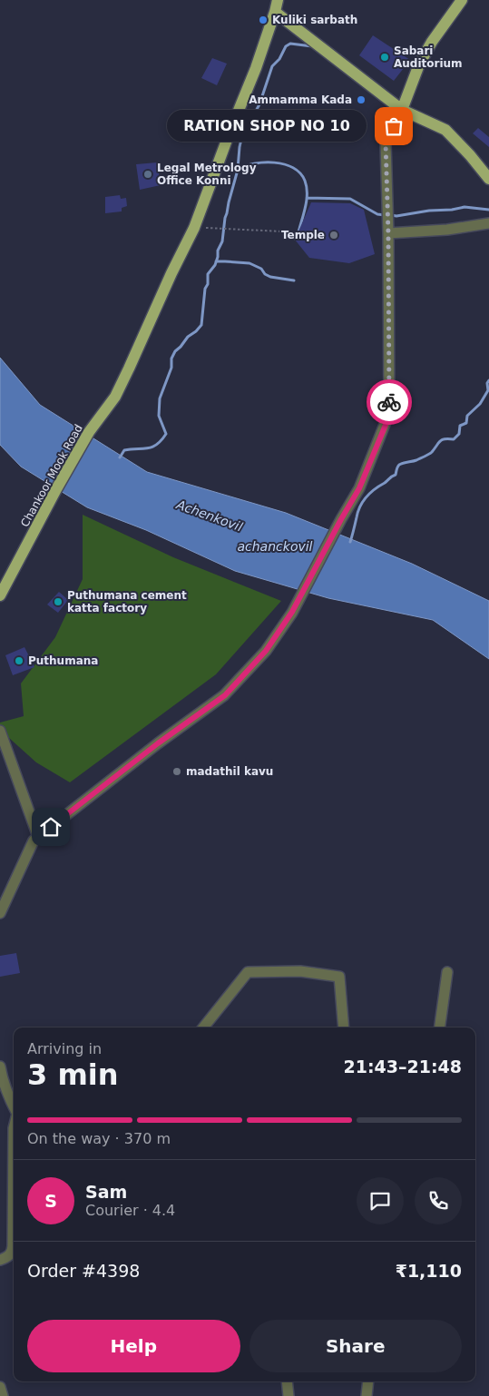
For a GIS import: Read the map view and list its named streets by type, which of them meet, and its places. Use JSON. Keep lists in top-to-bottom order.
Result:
{
  "streets": {
    "main road": ["Chankoor Mook Road"]
  },
  "water": ["Achenkovil", "achanckovil"],
  "places": [
    "Kuliki sarbath",
    "Sabari Auditorium",
    "Ammamma Kada",
    "RATION SHOP NO 10",
    "Legal Metrology Office Konni",
    "Temple",
    "Puthumana cement katta factory",
    "Puthumana",
    "madathil kavu"
  ],
  "page": {
    "bubble": "RATION SHOP NO 10",
    "heading": ["3 min", "Arriving in", "21:43–21:48"],
    "panel": [
      "Sam",
      "Courier · 4.4",
      "Order #4398",
      "₹1,110"
    ],
    "bar": "On the way · 370 m",
    "round": "S",
    "buttons": ["Help", "Share"]
  }
}
